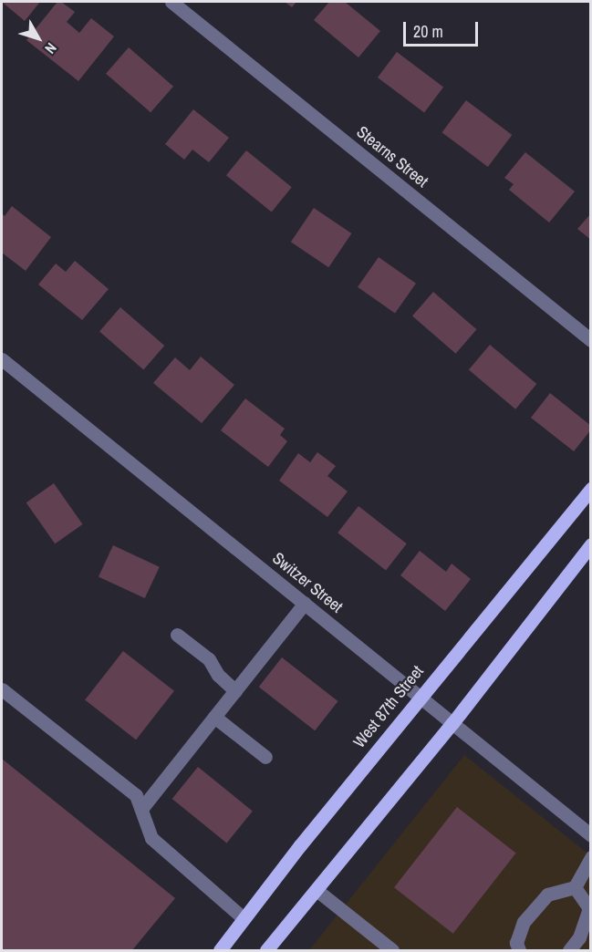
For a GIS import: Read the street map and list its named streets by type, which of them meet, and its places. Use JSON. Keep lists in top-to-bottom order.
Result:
{
  "streets": {
    "main road": ["West 87th Street"],
    "street": ["Stearns Street", "Switzer Street"]
  },
  "crossings": [
    ["Switzer Street", "West 87th Street"]
  ],
  "scale_bar": "20 m",
  "north": "bottom right"
}
